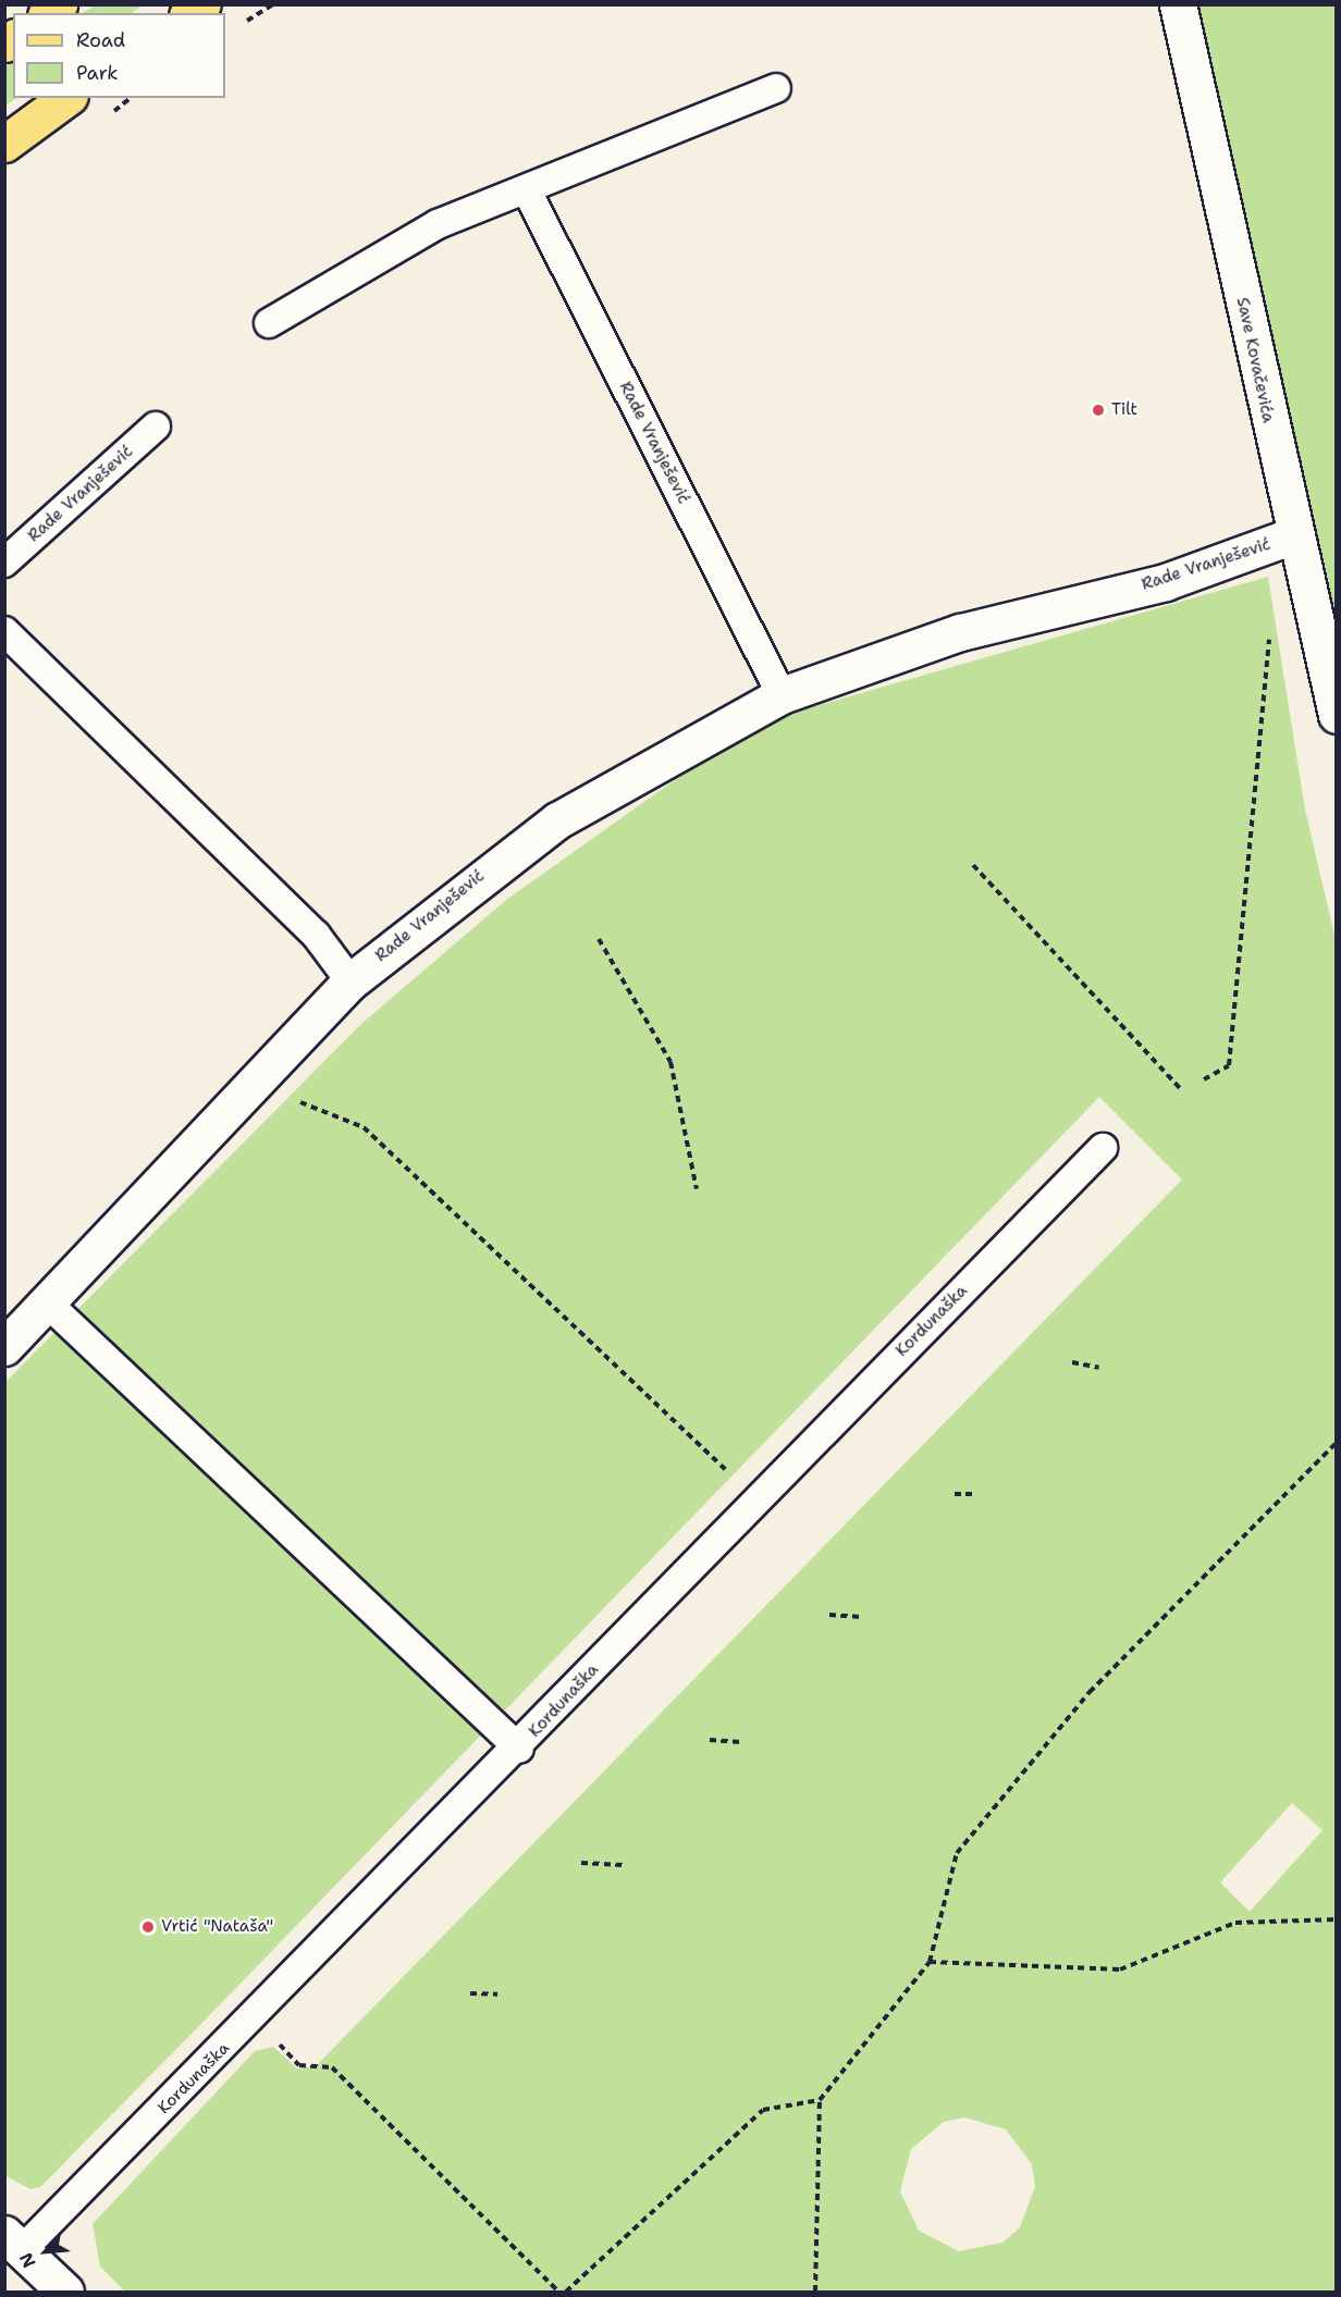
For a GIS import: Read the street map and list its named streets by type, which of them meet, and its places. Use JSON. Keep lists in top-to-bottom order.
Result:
{
  "streets": {
    "street": ["Save Kovačevića", "Rade Vranješević", "Kordunaška"]
  },
  "crossings": [
    ["Save Kovačevića", "Rade Vranješević"]
  ],
  "places": ["Tilt", "Vrtić \"Nataša\""],
  "legend": ["Road", "Park"],
  "north": "bottom left"
}
